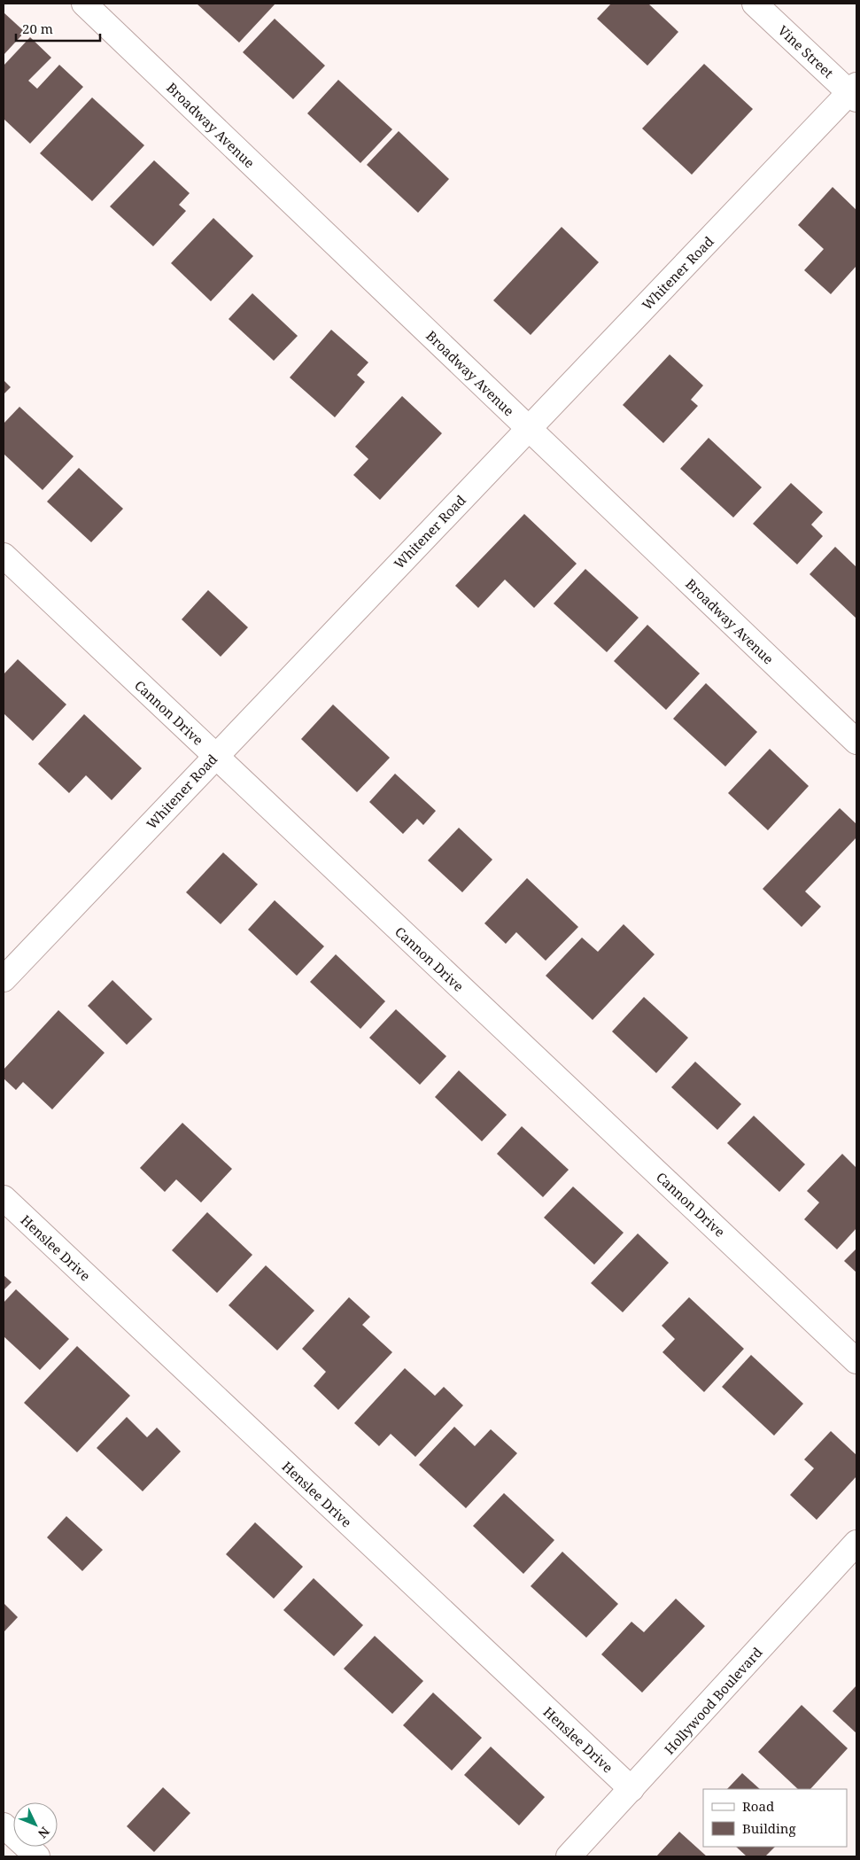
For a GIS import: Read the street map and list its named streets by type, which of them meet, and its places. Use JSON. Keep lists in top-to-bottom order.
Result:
{
  "streets": {
    "street": [
      "Vine Street",
      "Broadway Avenue",
      "Whitener Road",
      "Cannon Drive",
      "Henslee Drive",
      "Hollywood Boulevard"
    ]
  },
  "crossings": [
    ["Vine Street", "Whitener Road"],
    ["Broadway Avenue", "Whitener Road"],
    ["Whitener Road", "Cannon Drive"],
    ["Henslee Drive", "Hollywood Boulevard"]
  ],
  "legend": ["Road", "Building"],
  "scale_bar": "20 m",
  "north": "bottom right"
}
